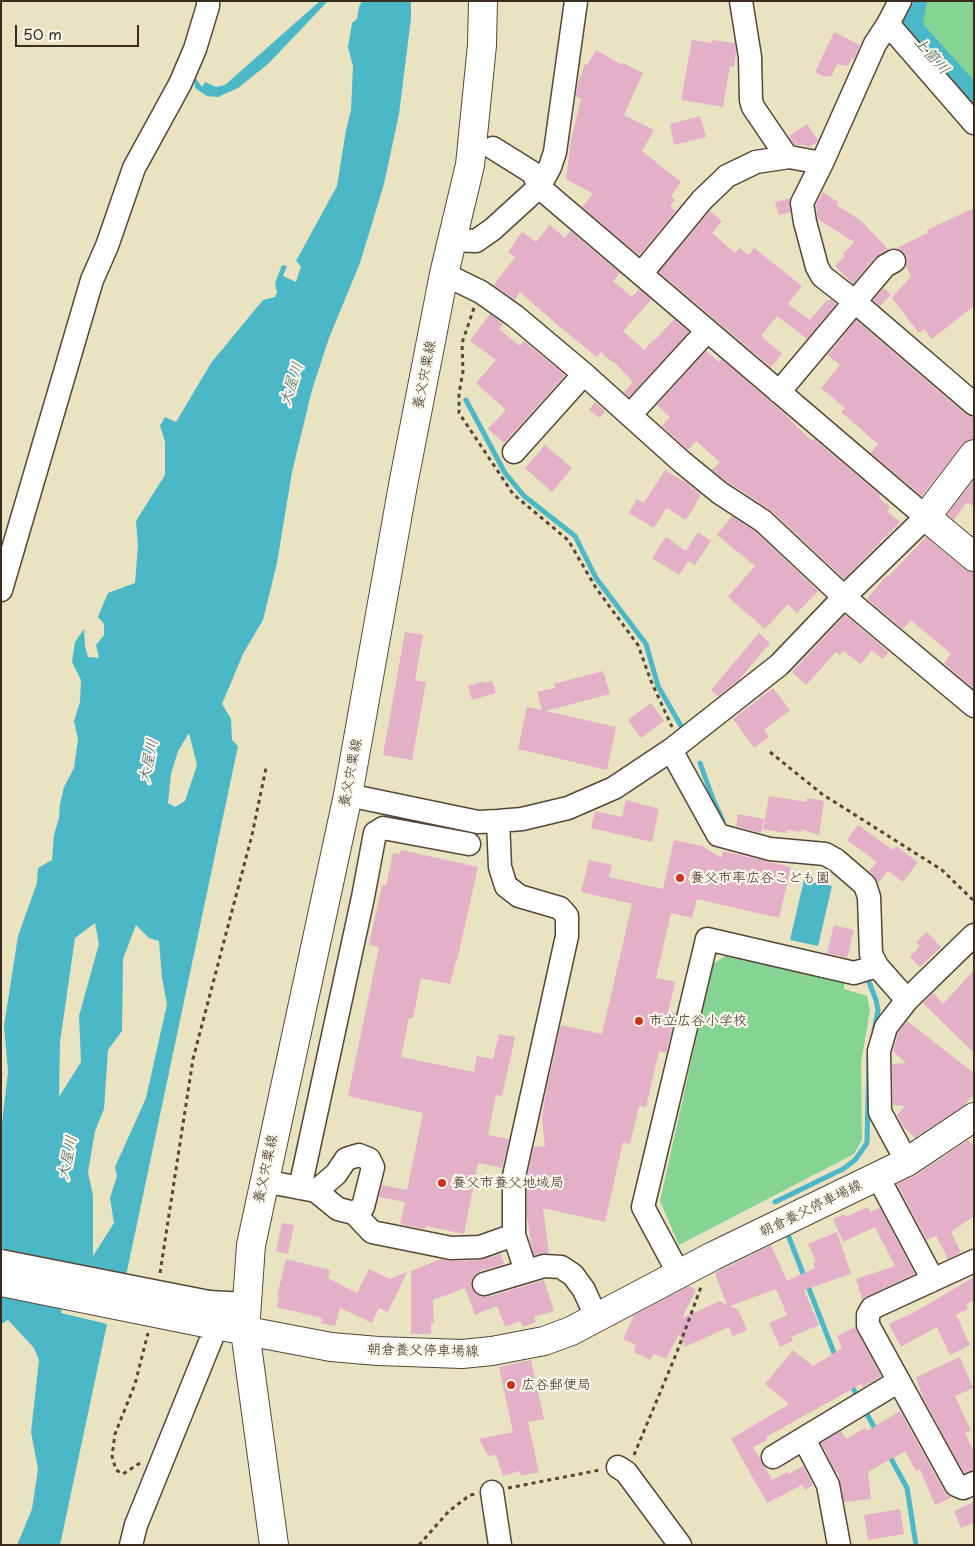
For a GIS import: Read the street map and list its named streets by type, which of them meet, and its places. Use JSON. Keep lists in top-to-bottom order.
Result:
{
  "streets": {
    "main road": ["養父宍粟線", "朝倉養父停車場線"]
  },
  "crossings": [
    ["養父宍粟線", "朝倉養父停車場線"]
  ],
  "water": ["上箇川", "大屋川"],
  "places": [
    "養父市率広谷こども園",
    "市立広谷小学校",
    "養父市養父地域局",
    "広谷郵便局"
  ],
  "scale_bar": "50 m"
}
